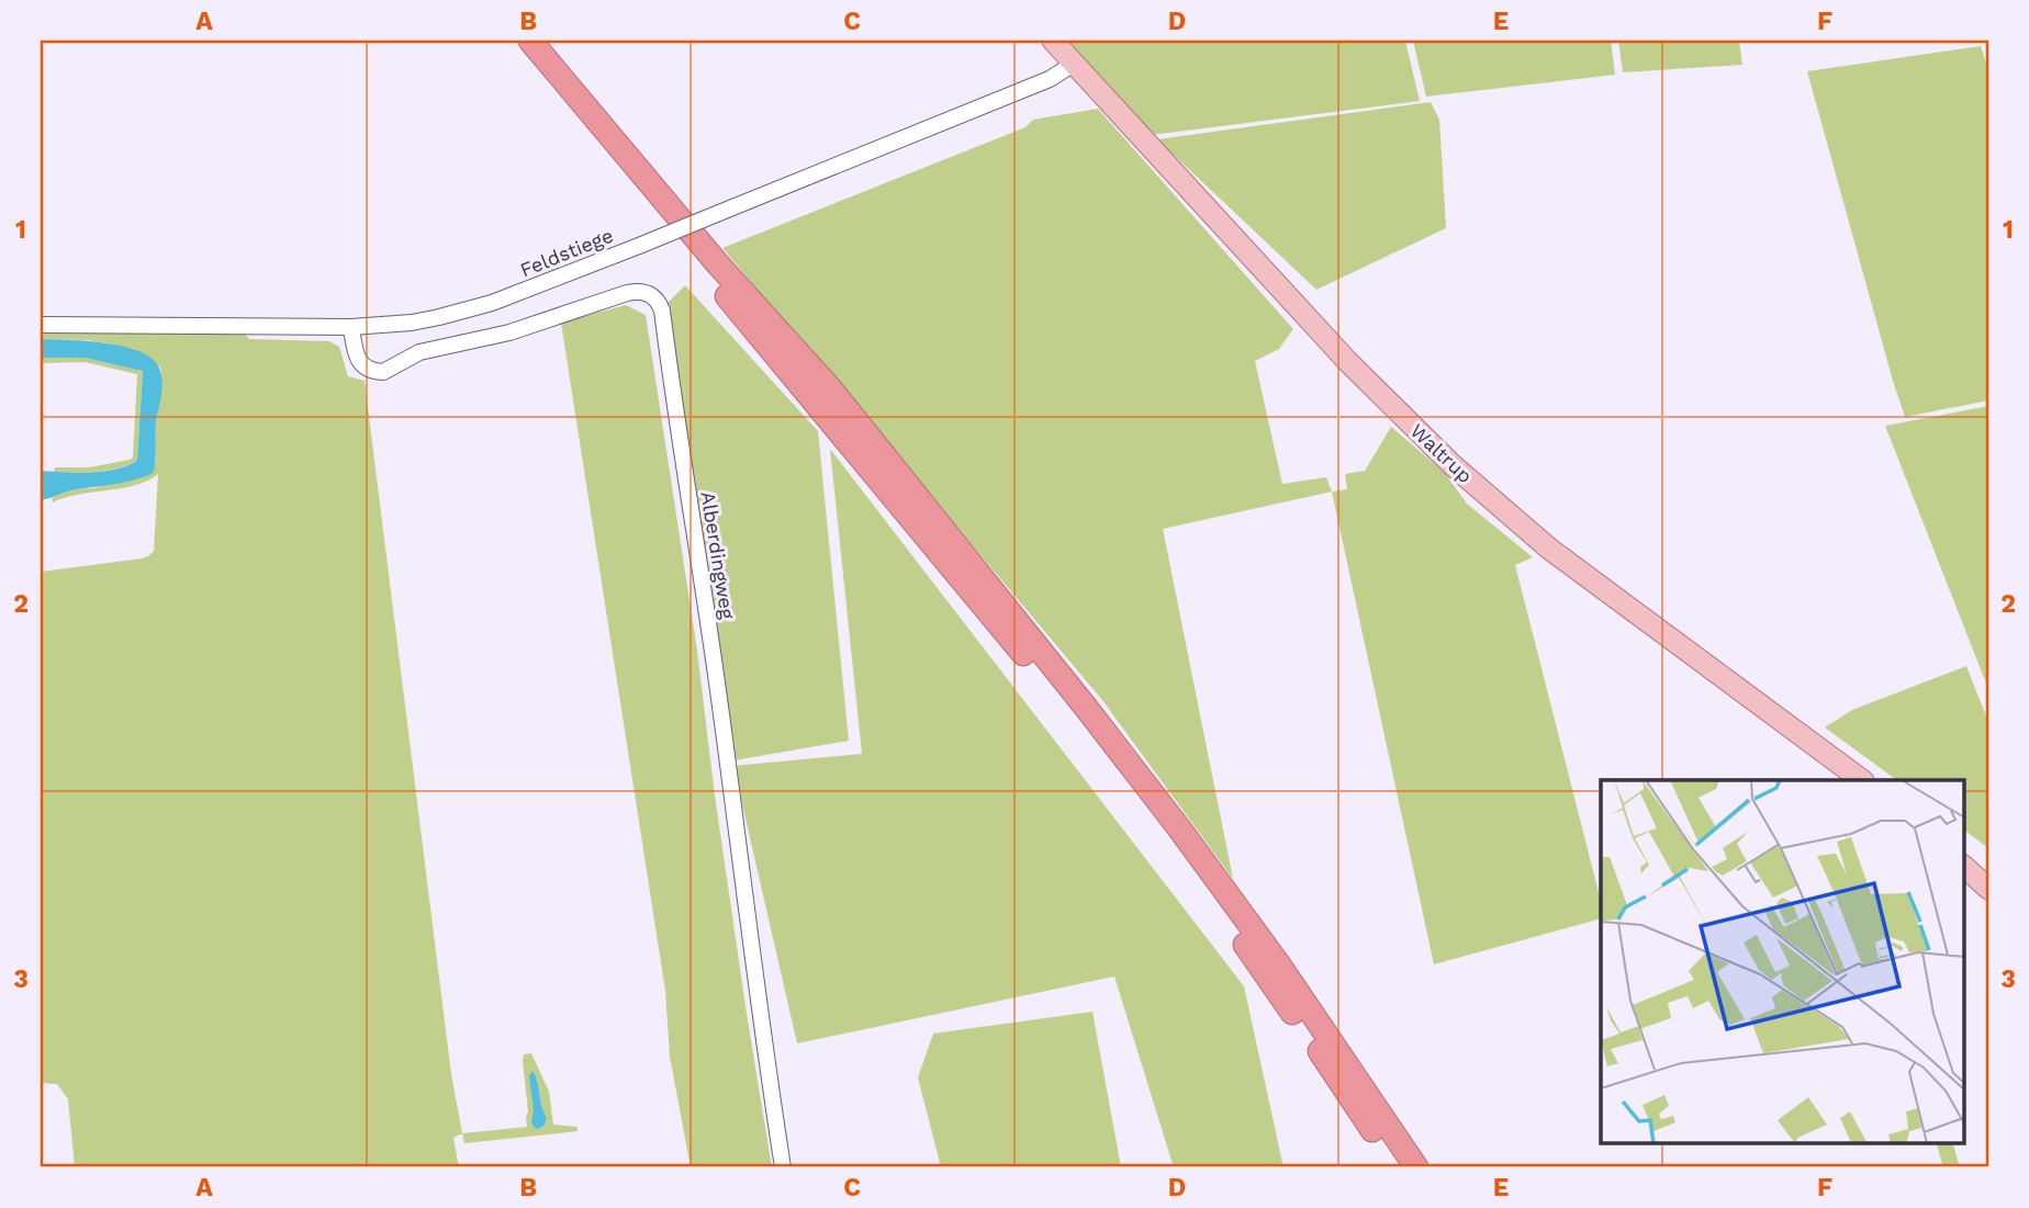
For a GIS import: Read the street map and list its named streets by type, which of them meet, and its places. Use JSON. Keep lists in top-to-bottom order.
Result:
{
  "streets": {
    "main road": ["Waltrup"],
    "street": ["Feldstiege", "Alberdingweg"]
  },
  "crossings": [
    ["Feldstiege", "Waltrup"],
    ["Feldstiege", "Alberdingweg"]
  ],
  "grid": {
    "columns": [
      "A",
      "B",
      "C",
      "D",
      "E",
      "F"
    ],
    "rows": ["1", "2", "3"]
  }
}
